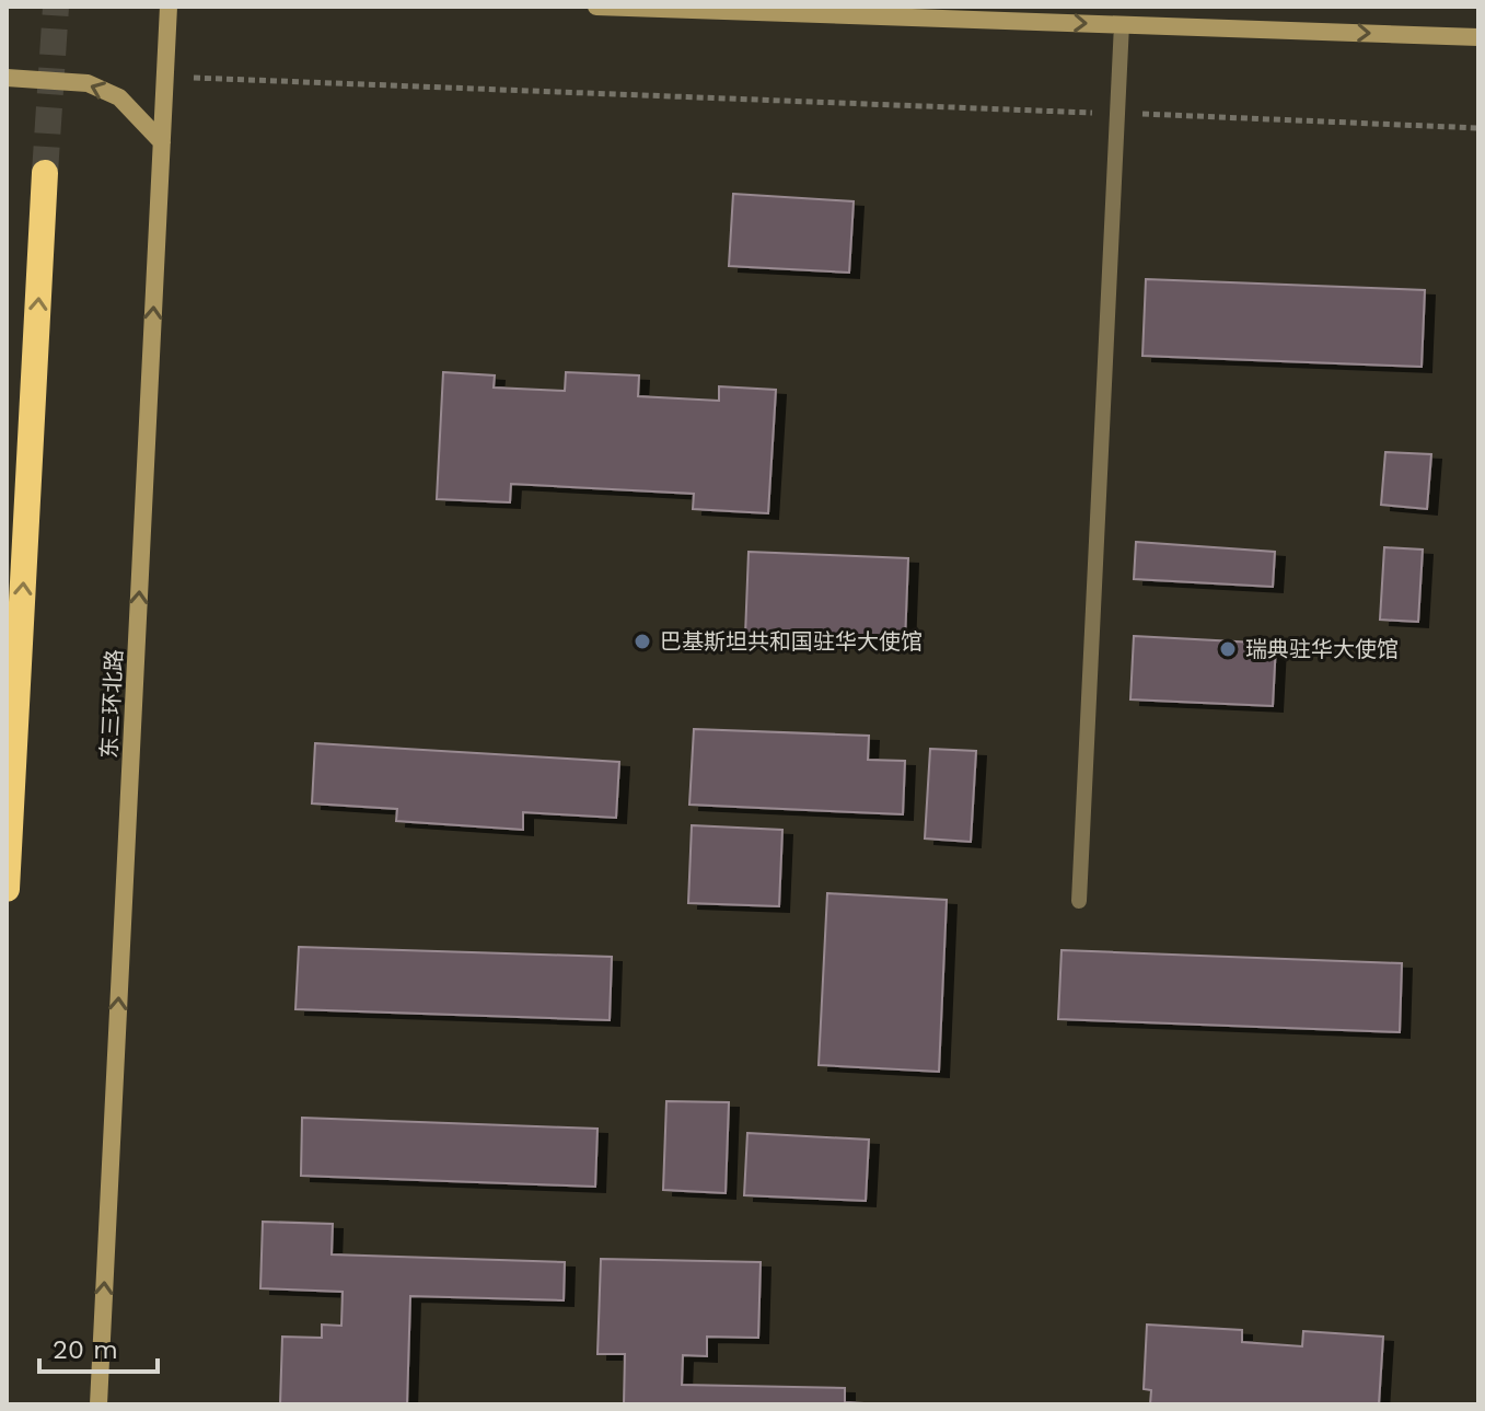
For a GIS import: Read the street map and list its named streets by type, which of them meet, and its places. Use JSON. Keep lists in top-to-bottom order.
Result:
{
  "streets": {
    "street": ["东三环北路"]
  },
  "one_way": ["东三环北路"],
  "places": ["巴基斯坦共和国驻华大使馆", "瑞典驻华大使馆"],
  "scale_bar": "20 m"
}
